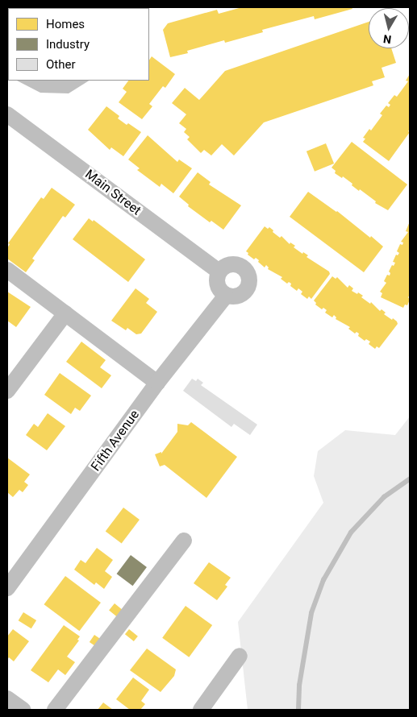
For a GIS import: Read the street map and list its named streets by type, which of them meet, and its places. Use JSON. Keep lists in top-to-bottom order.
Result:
{
  "streets": {
    "street": ["Main Street", "Fifth Avenue"]
  },
  "crossings": [
    ["Main Street", "Fifth Avenue"]
  ],
  "legend": ["Homes", "Industry", "Other"],
  "north": "bottom"
}
